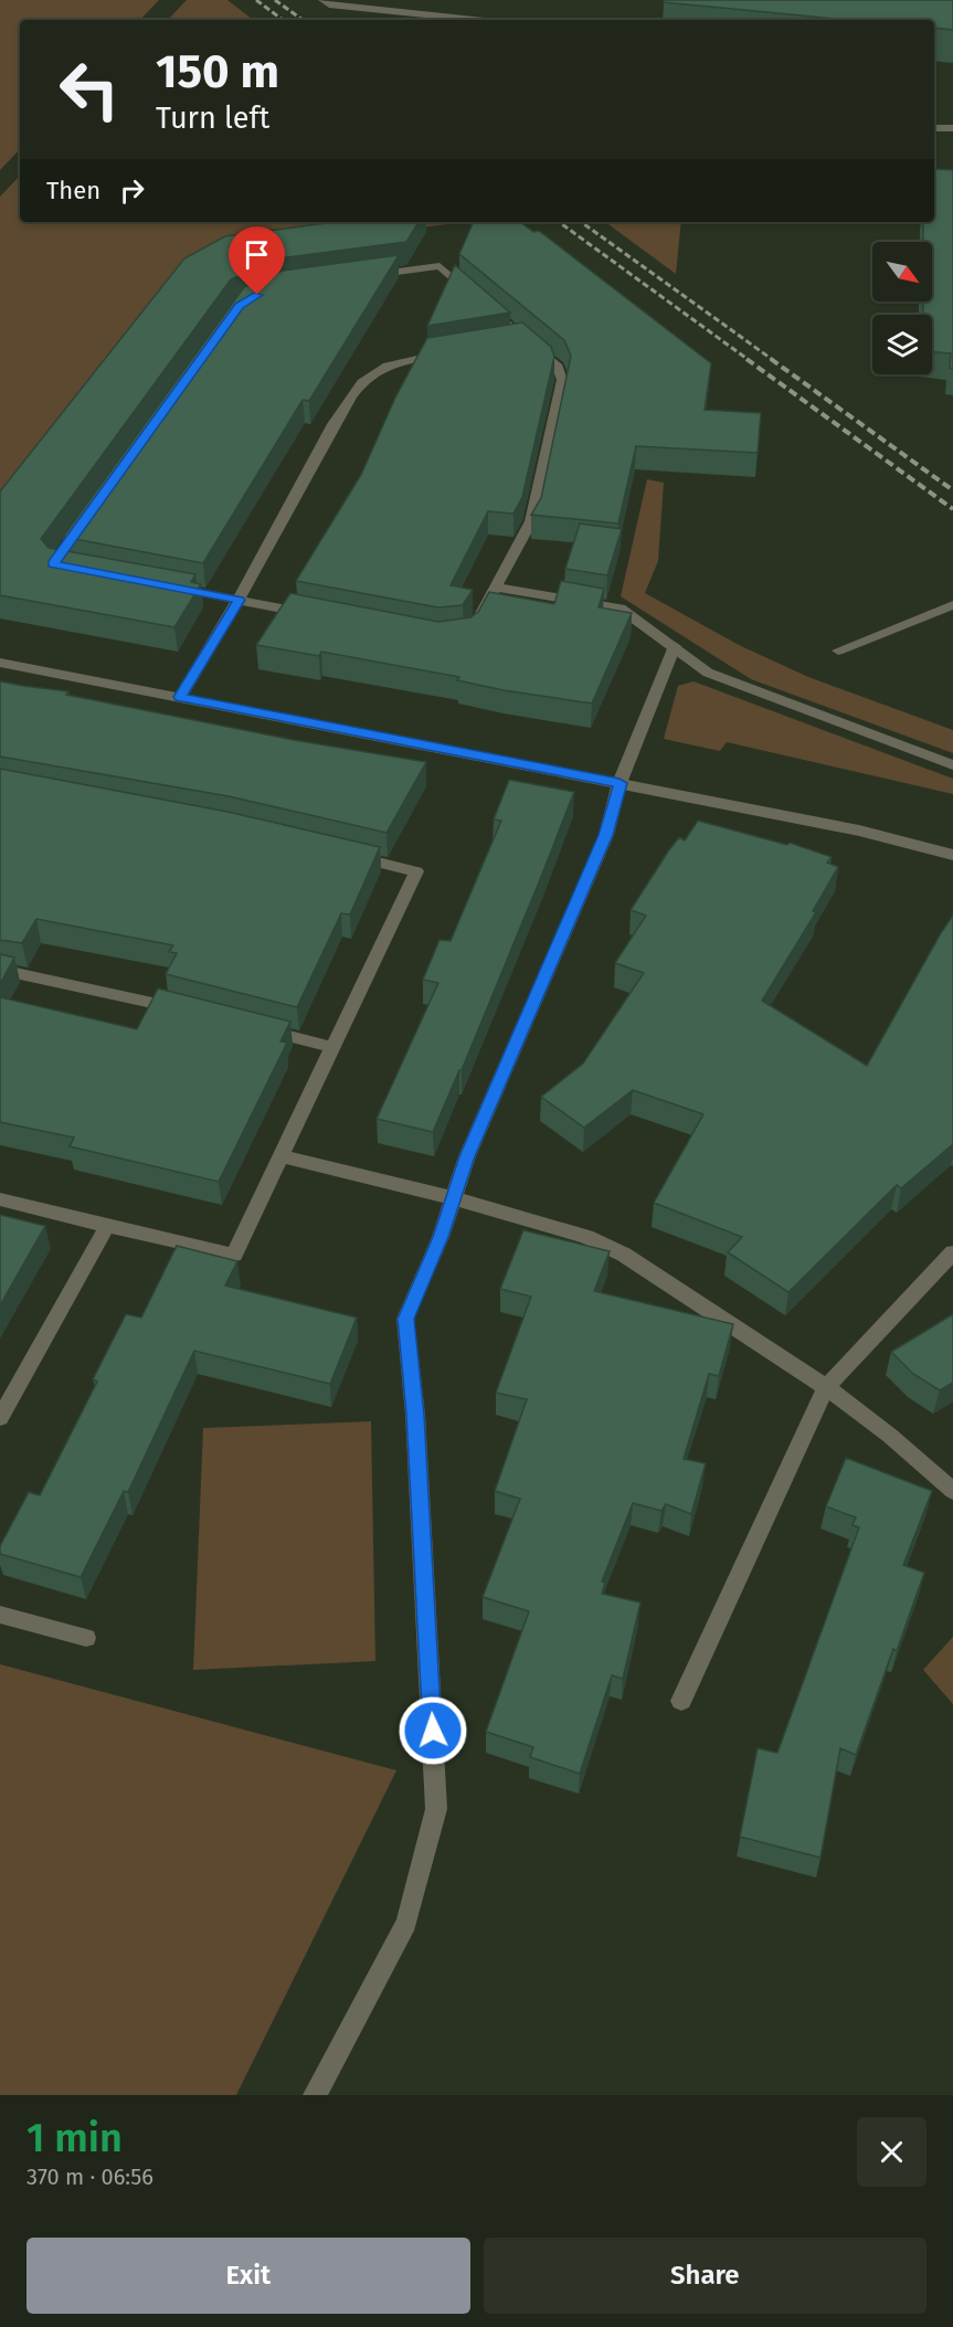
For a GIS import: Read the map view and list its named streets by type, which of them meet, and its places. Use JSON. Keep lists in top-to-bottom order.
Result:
{
  "north": "bottom right",
  "page": {
    "turn": ["150 m", "Turn left"],
    "then": "Then",
    "heading": ["1 min", "370 m · 06:56"],
    "buttons": ["Exit", "Share"]
  }
}
